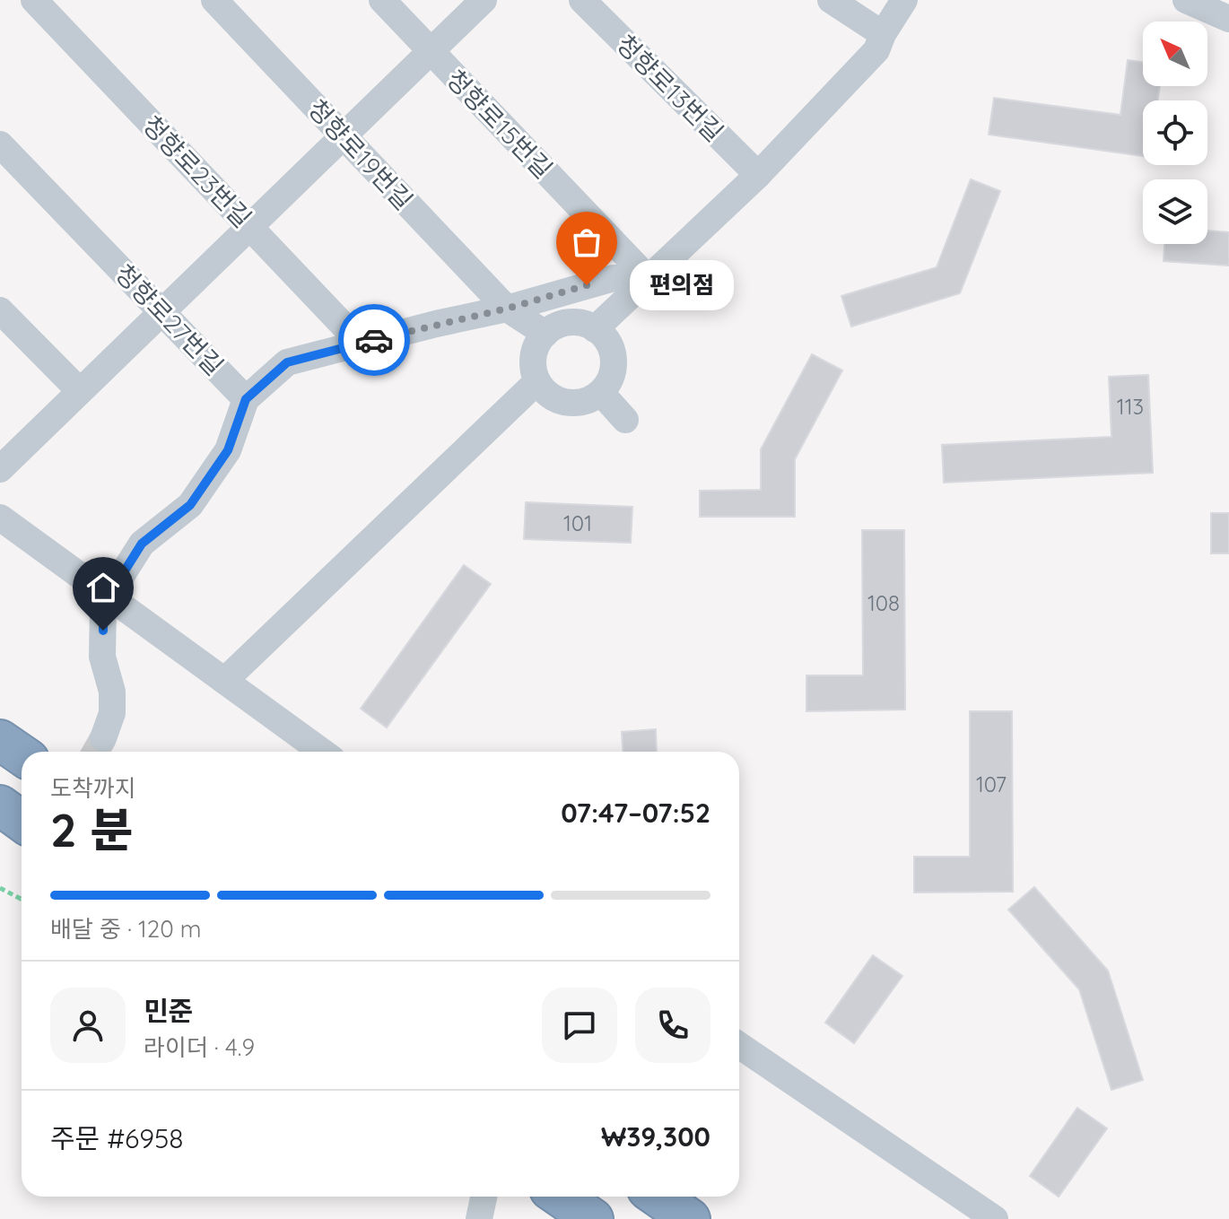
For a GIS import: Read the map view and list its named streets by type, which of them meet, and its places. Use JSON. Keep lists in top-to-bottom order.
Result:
{
  "streets": {
    "street": [
      "청향로13번길",
      "청향로15번길",
      "청향로19번길",
      "청향로23번길",
      "청향로27번길"
    ]
  },
  "places": ["편의점"],
  "house_numbers": [
    "113",
    "101",
    "108",
    "107"
  ],
  "north": "top left",
  "page": {
    "bubble": "편의점",
    "heading": ["2 분", "도착까지", "07:47–07:52"],
    "panel": [
      "민준",
      "라이더 · 4.9",
      "주문 #6958",
      "₩39,300"
    ],
    "bar": "배달 중 · 120 m"
  }
}
